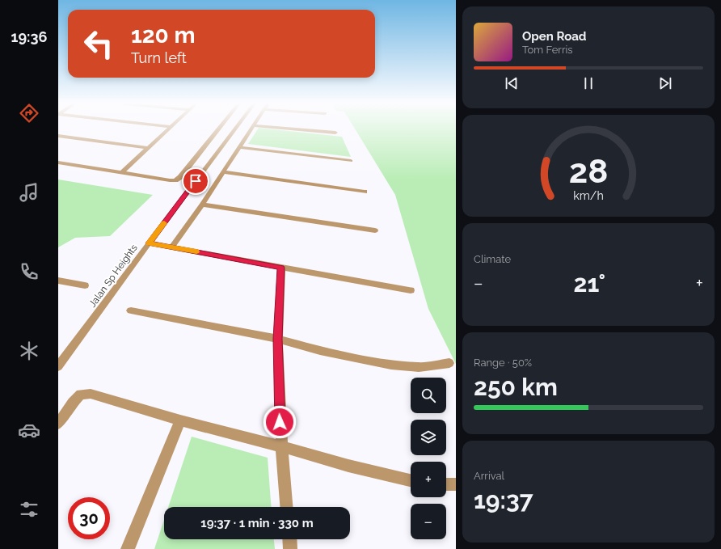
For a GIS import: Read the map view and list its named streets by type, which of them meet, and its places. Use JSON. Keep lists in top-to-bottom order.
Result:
{
  "streets": {
    "street": ["Jalan Sp Heights"]
  },
  "page": {
    "tabs": "19:36",
    "turn": ["120 m", "Turn left"],
    "song": ["Open Road", "Tom Ferris"],
    "tile": [
      "Climate",
      ["Range · 50%", "250 km"],
      ["Arrival", "19:37"]
    ],
    "heat": ["−", "21°", "+"],
    "map_buttons": ["+", "−"],
    "limit": "30",
    "trip": "19:37 · 1 min · 330 m",
    "gauge": ["28", "km/h"]
  }
}
